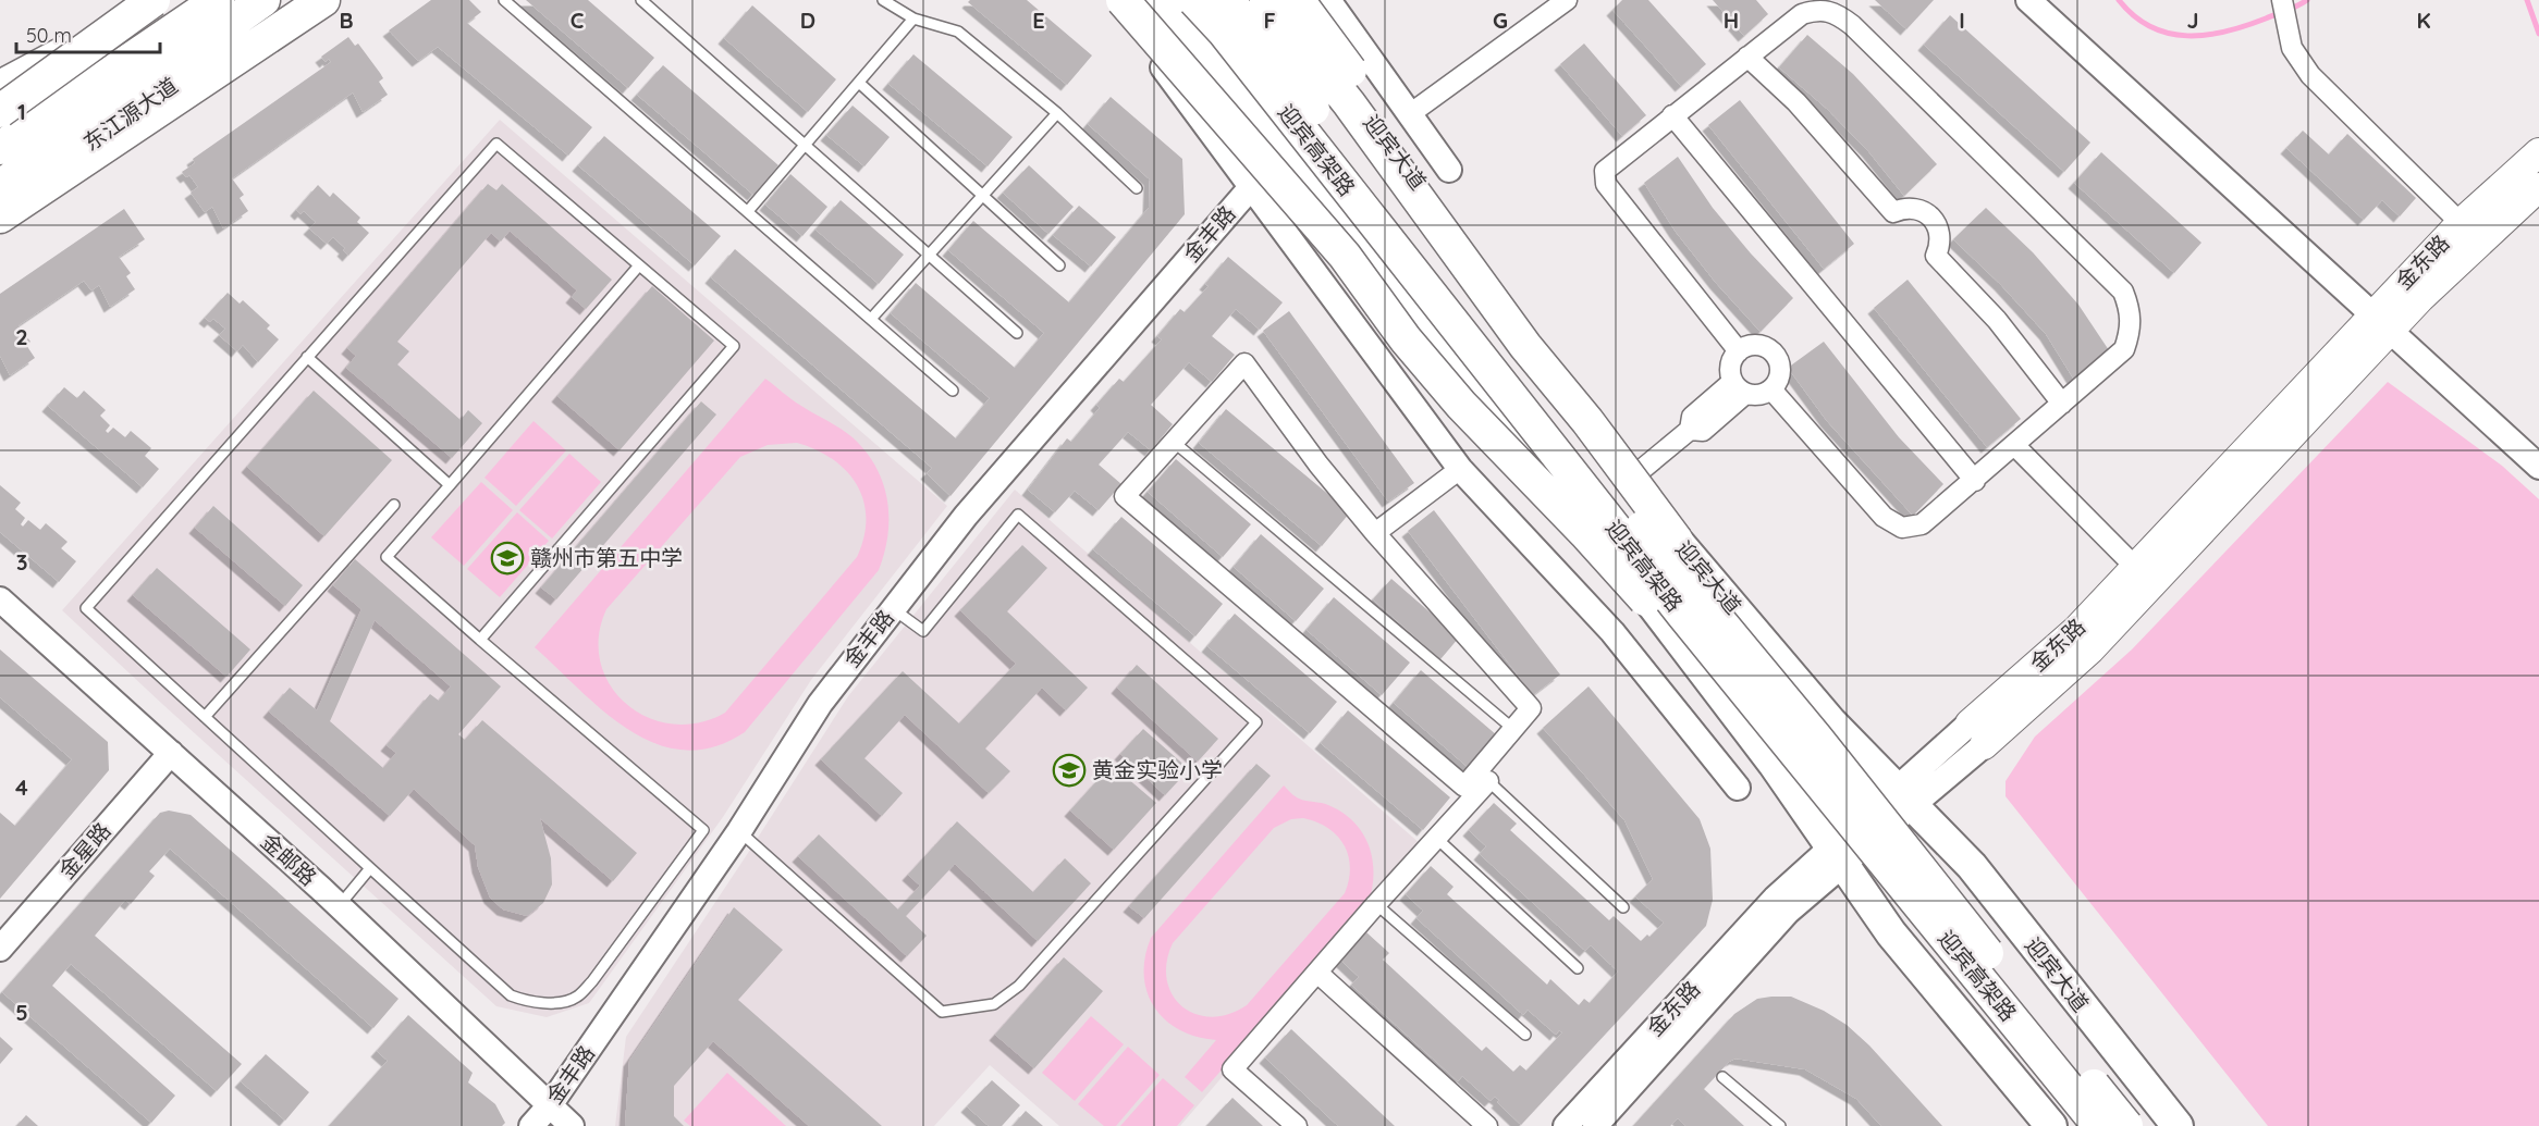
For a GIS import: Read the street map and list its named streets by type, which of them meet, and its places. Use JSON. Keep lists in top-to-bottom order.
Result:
{
  "streets": {
    "highway": ["东江源大道", "迎宾高架路"],
    "main road": ["迎宾大道", "金东路"],
    "street": ["金丰路", "金星路", "金邮路"]
  },
  "crossings": [
    ["迎宾高架路", "金东路"],
    ["迎宾大道", "金东路"],
    ["金丰路", "金邮路"],
    ["金星路", "金邮路"]
  ],
  "places": {
    "school or university": ["赣州市第五中学", "黄金实验小学"]
  },
  "scale_bar": "50 m",
  "grid": {
    "columns": [
      "B",
      "C",
      "D",
      "E",
      "F",
      "G",
      "H",
      "I",
      "J",
      "K"
    ],
    "rows": [
      "1",
      "2",
      "3",
      "4",
      "5"
    ]
  }
}
